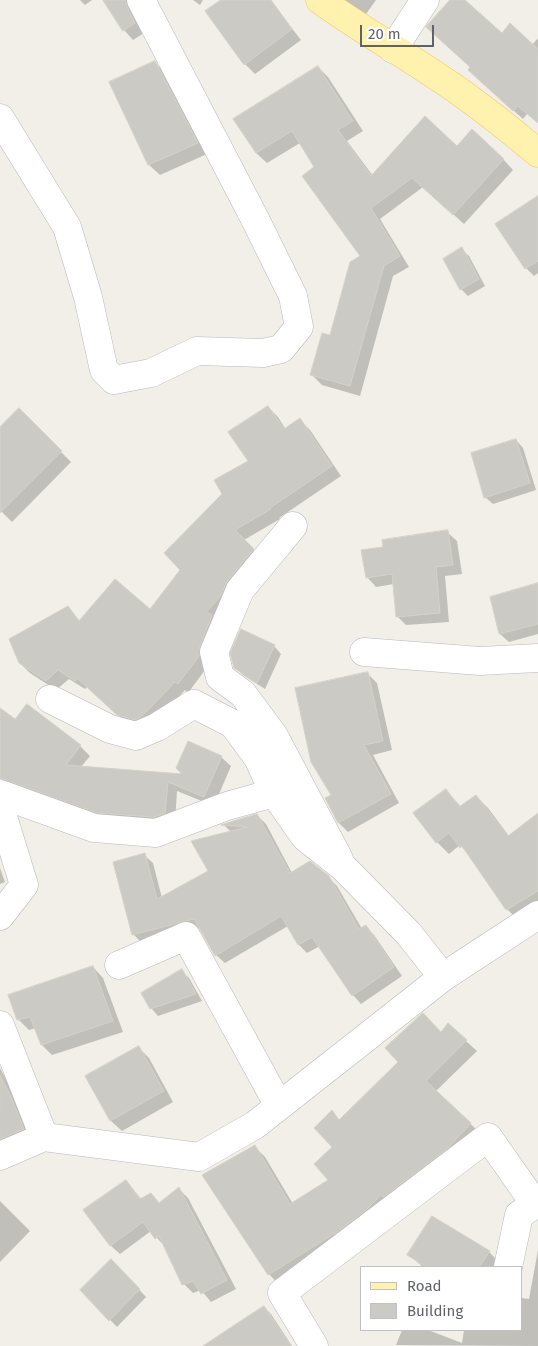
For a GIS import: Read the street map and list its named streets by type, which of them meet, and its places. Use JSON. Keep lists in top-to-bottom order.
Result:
{
  "legend": ["Road", "Building"],
  "scale_bar": "20 m"
}
